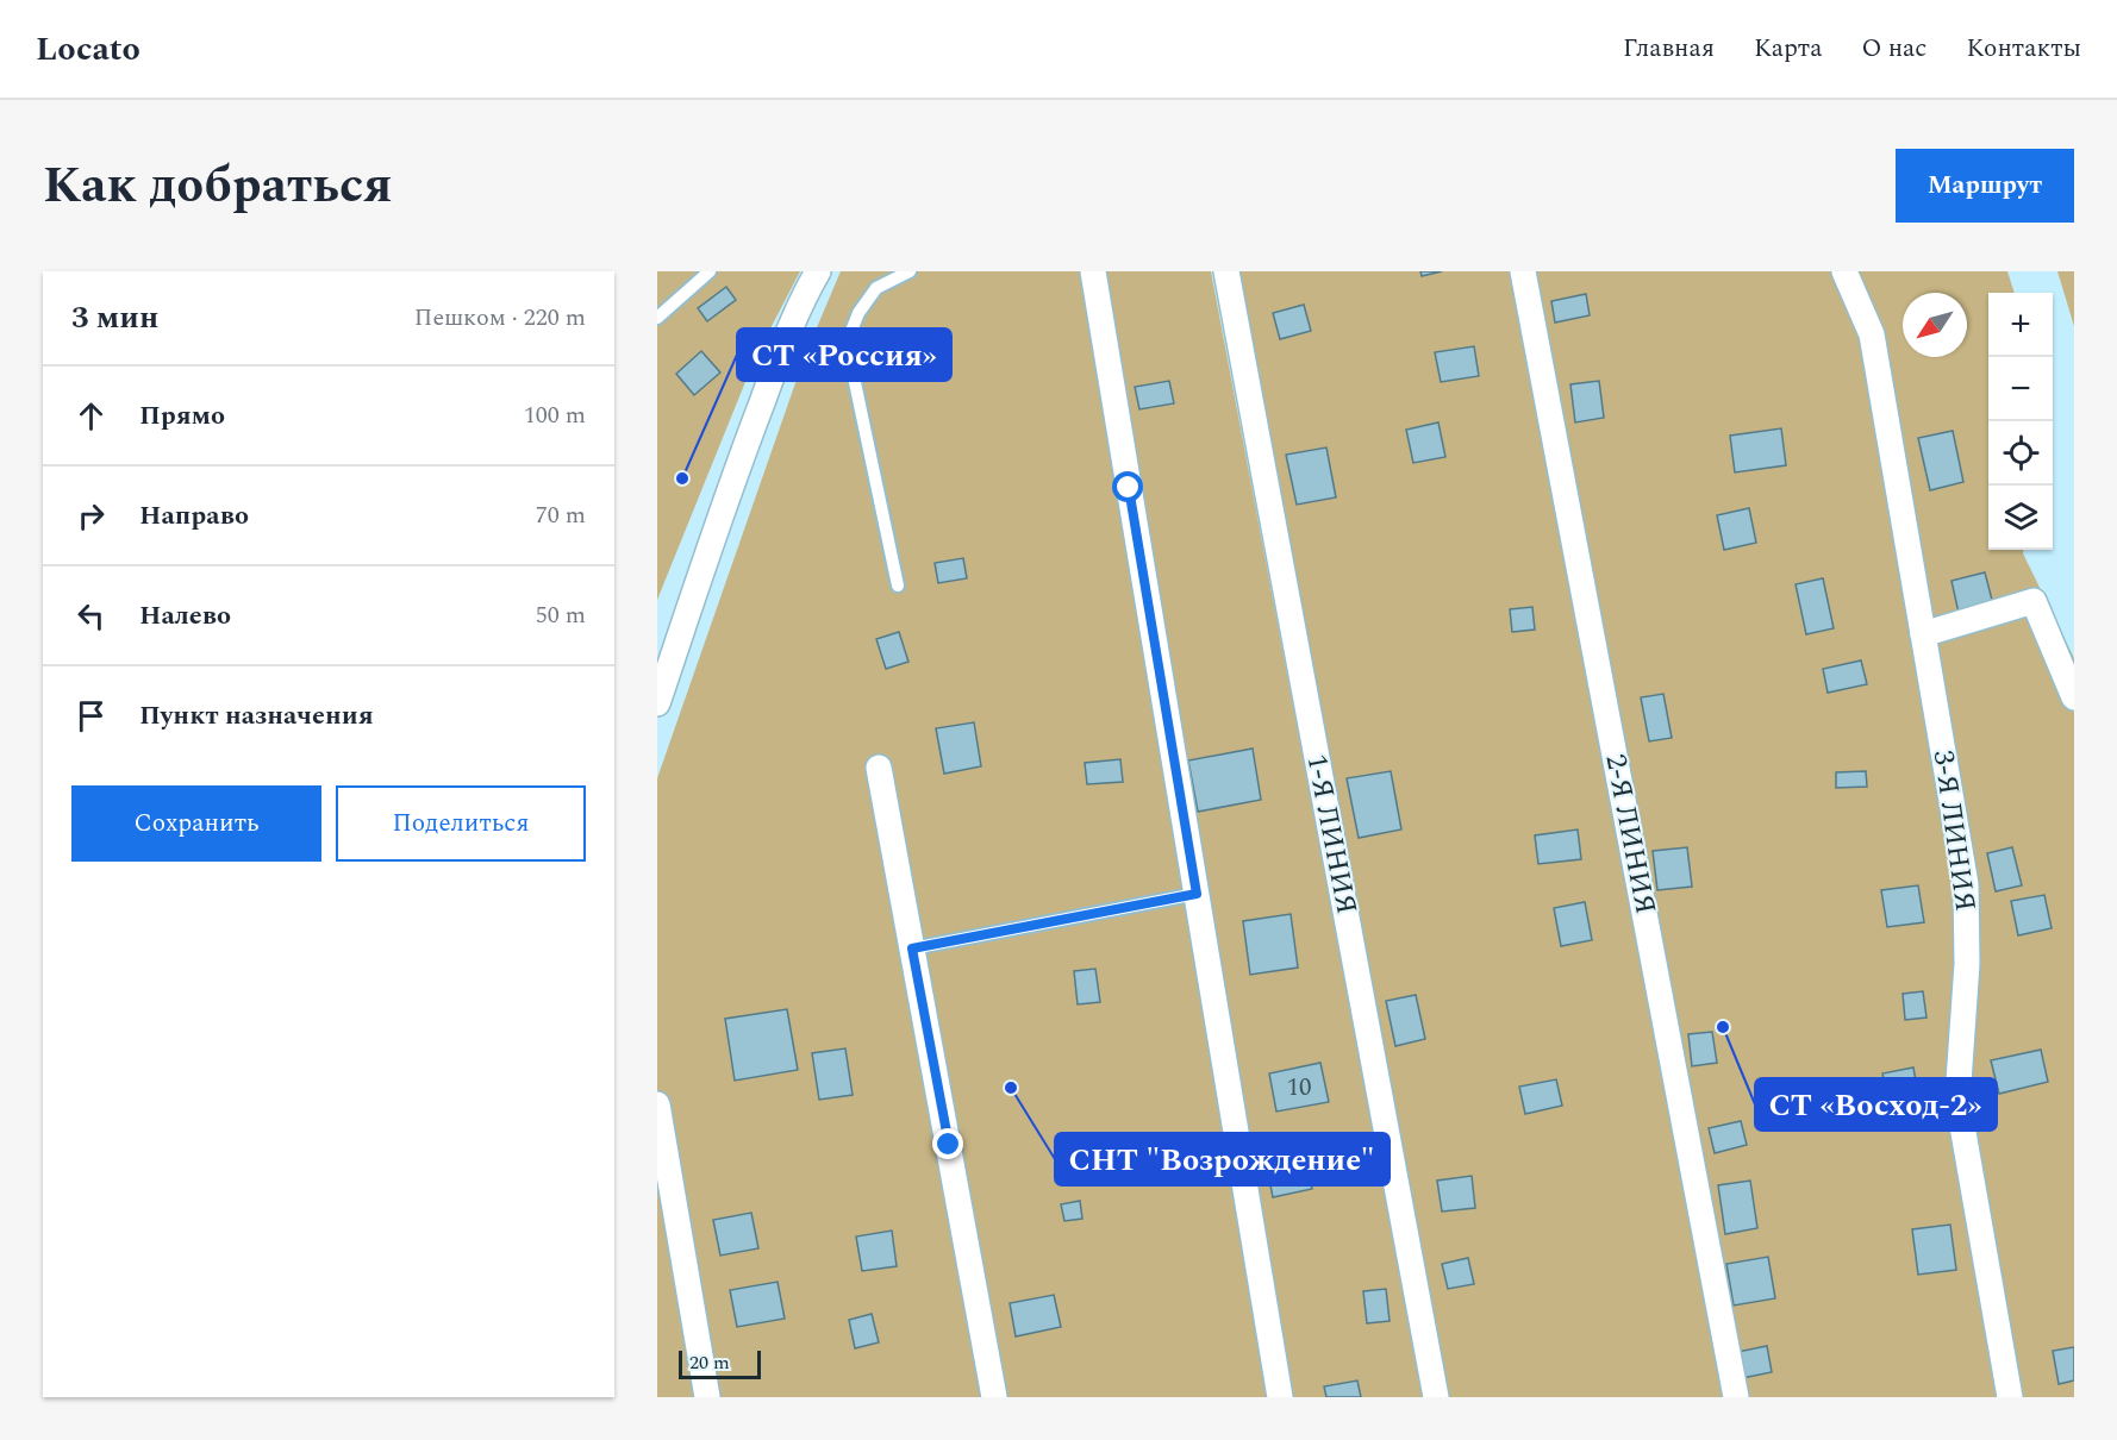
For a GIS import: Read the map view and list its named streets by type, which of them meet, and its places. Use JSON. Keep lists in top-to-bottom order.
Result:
{
  "streets": {
    "street": ["3-Я ЛИНИЯ", "1-Я ЛИНИЯ", "2-Я ЛИНИЯ"]
  },
  "places": ["СТ «Россия»", "СТ «Восход-2»", "СНТ \"Возрождение\""],
  "house_numbers": ["10"],
  "scale_bar": "20 m",
  "north": "bottom left",
  "page": {
    "header": "Locato",
    "nav": [
      "Главная",
      "Карта",
      "О нас",
      "Контакты"
    ],
    "title": "Как добраться",
    "buttons": [
      "Маршрут",
      ["Сохранить", "Поделиться"]
    ],
    "heading": ["3 мин", "Пешком · 220 m"],
    "map_buttons": ["+", "−"],
    "list": [
      ["Прямо", "100 m"],
      ["Направо", "70 m"],
      ["Налево", "50 m"],
      "Пункт назначения"
    ],
    "scale": "20 m"
  }
}
